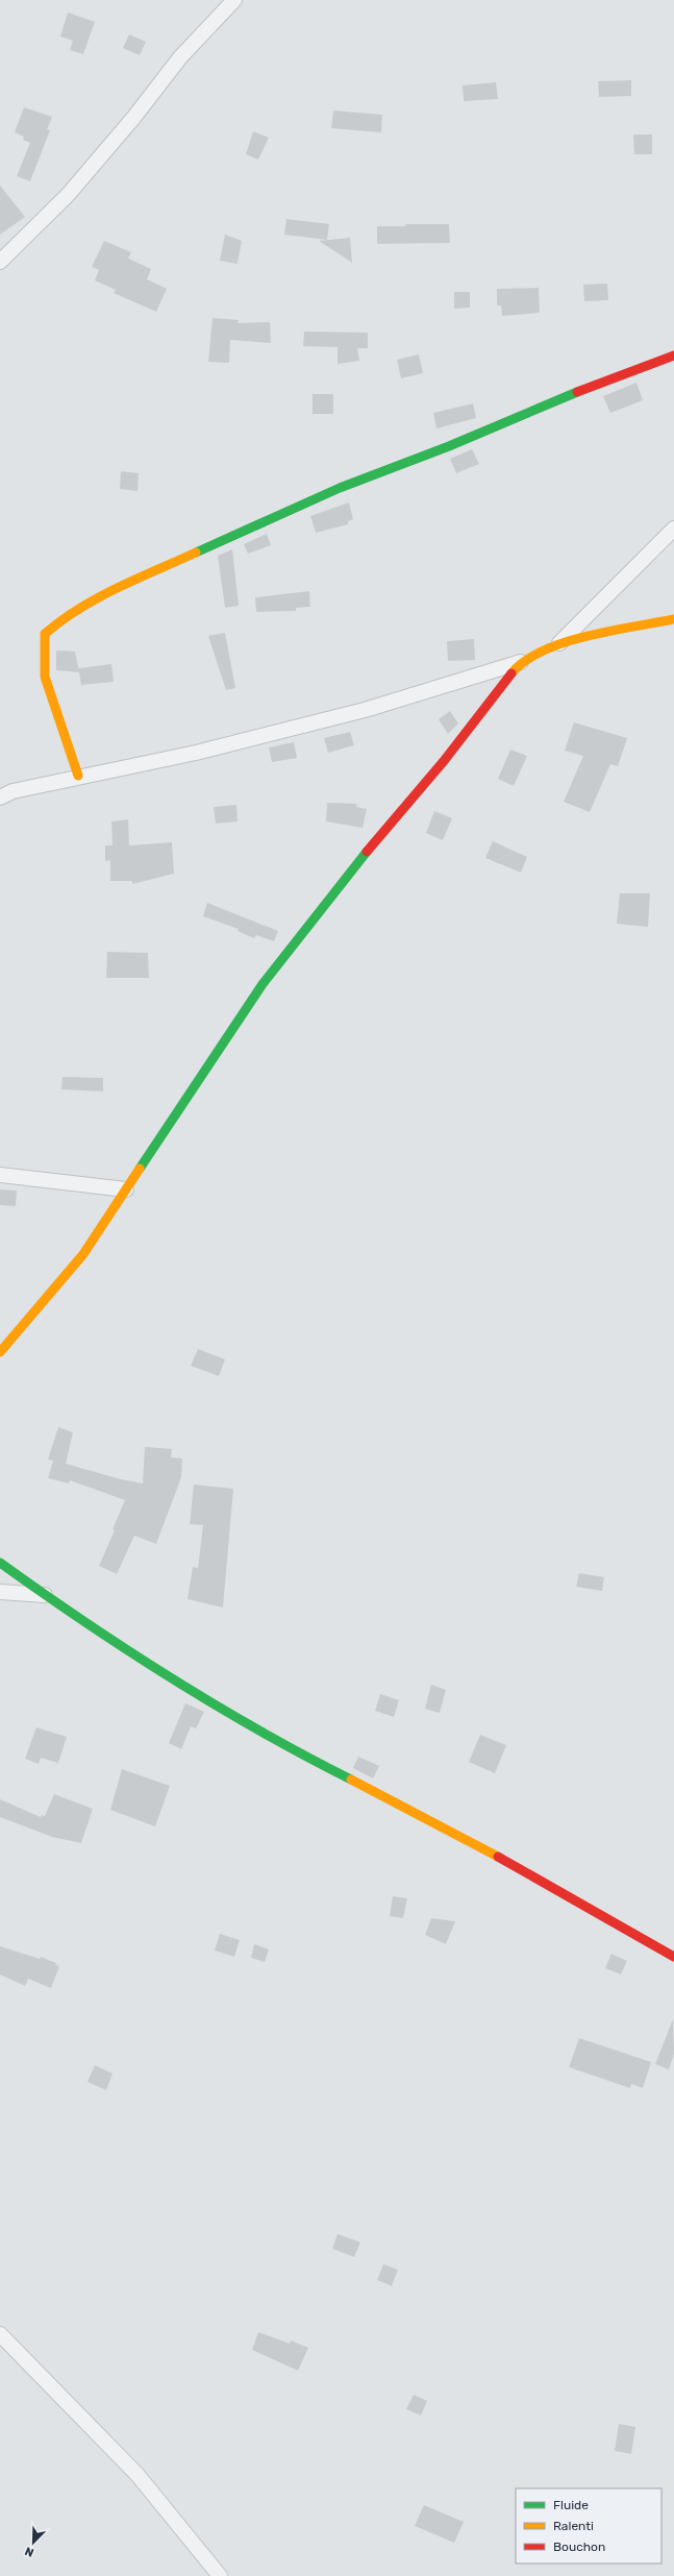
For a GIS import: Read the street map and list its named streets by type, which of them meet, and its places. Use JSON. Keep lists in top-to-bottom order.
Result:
{
  "legend": ["Fluide", "Ralenti", "Bouchon"],
  "north": "bottom left"
}
